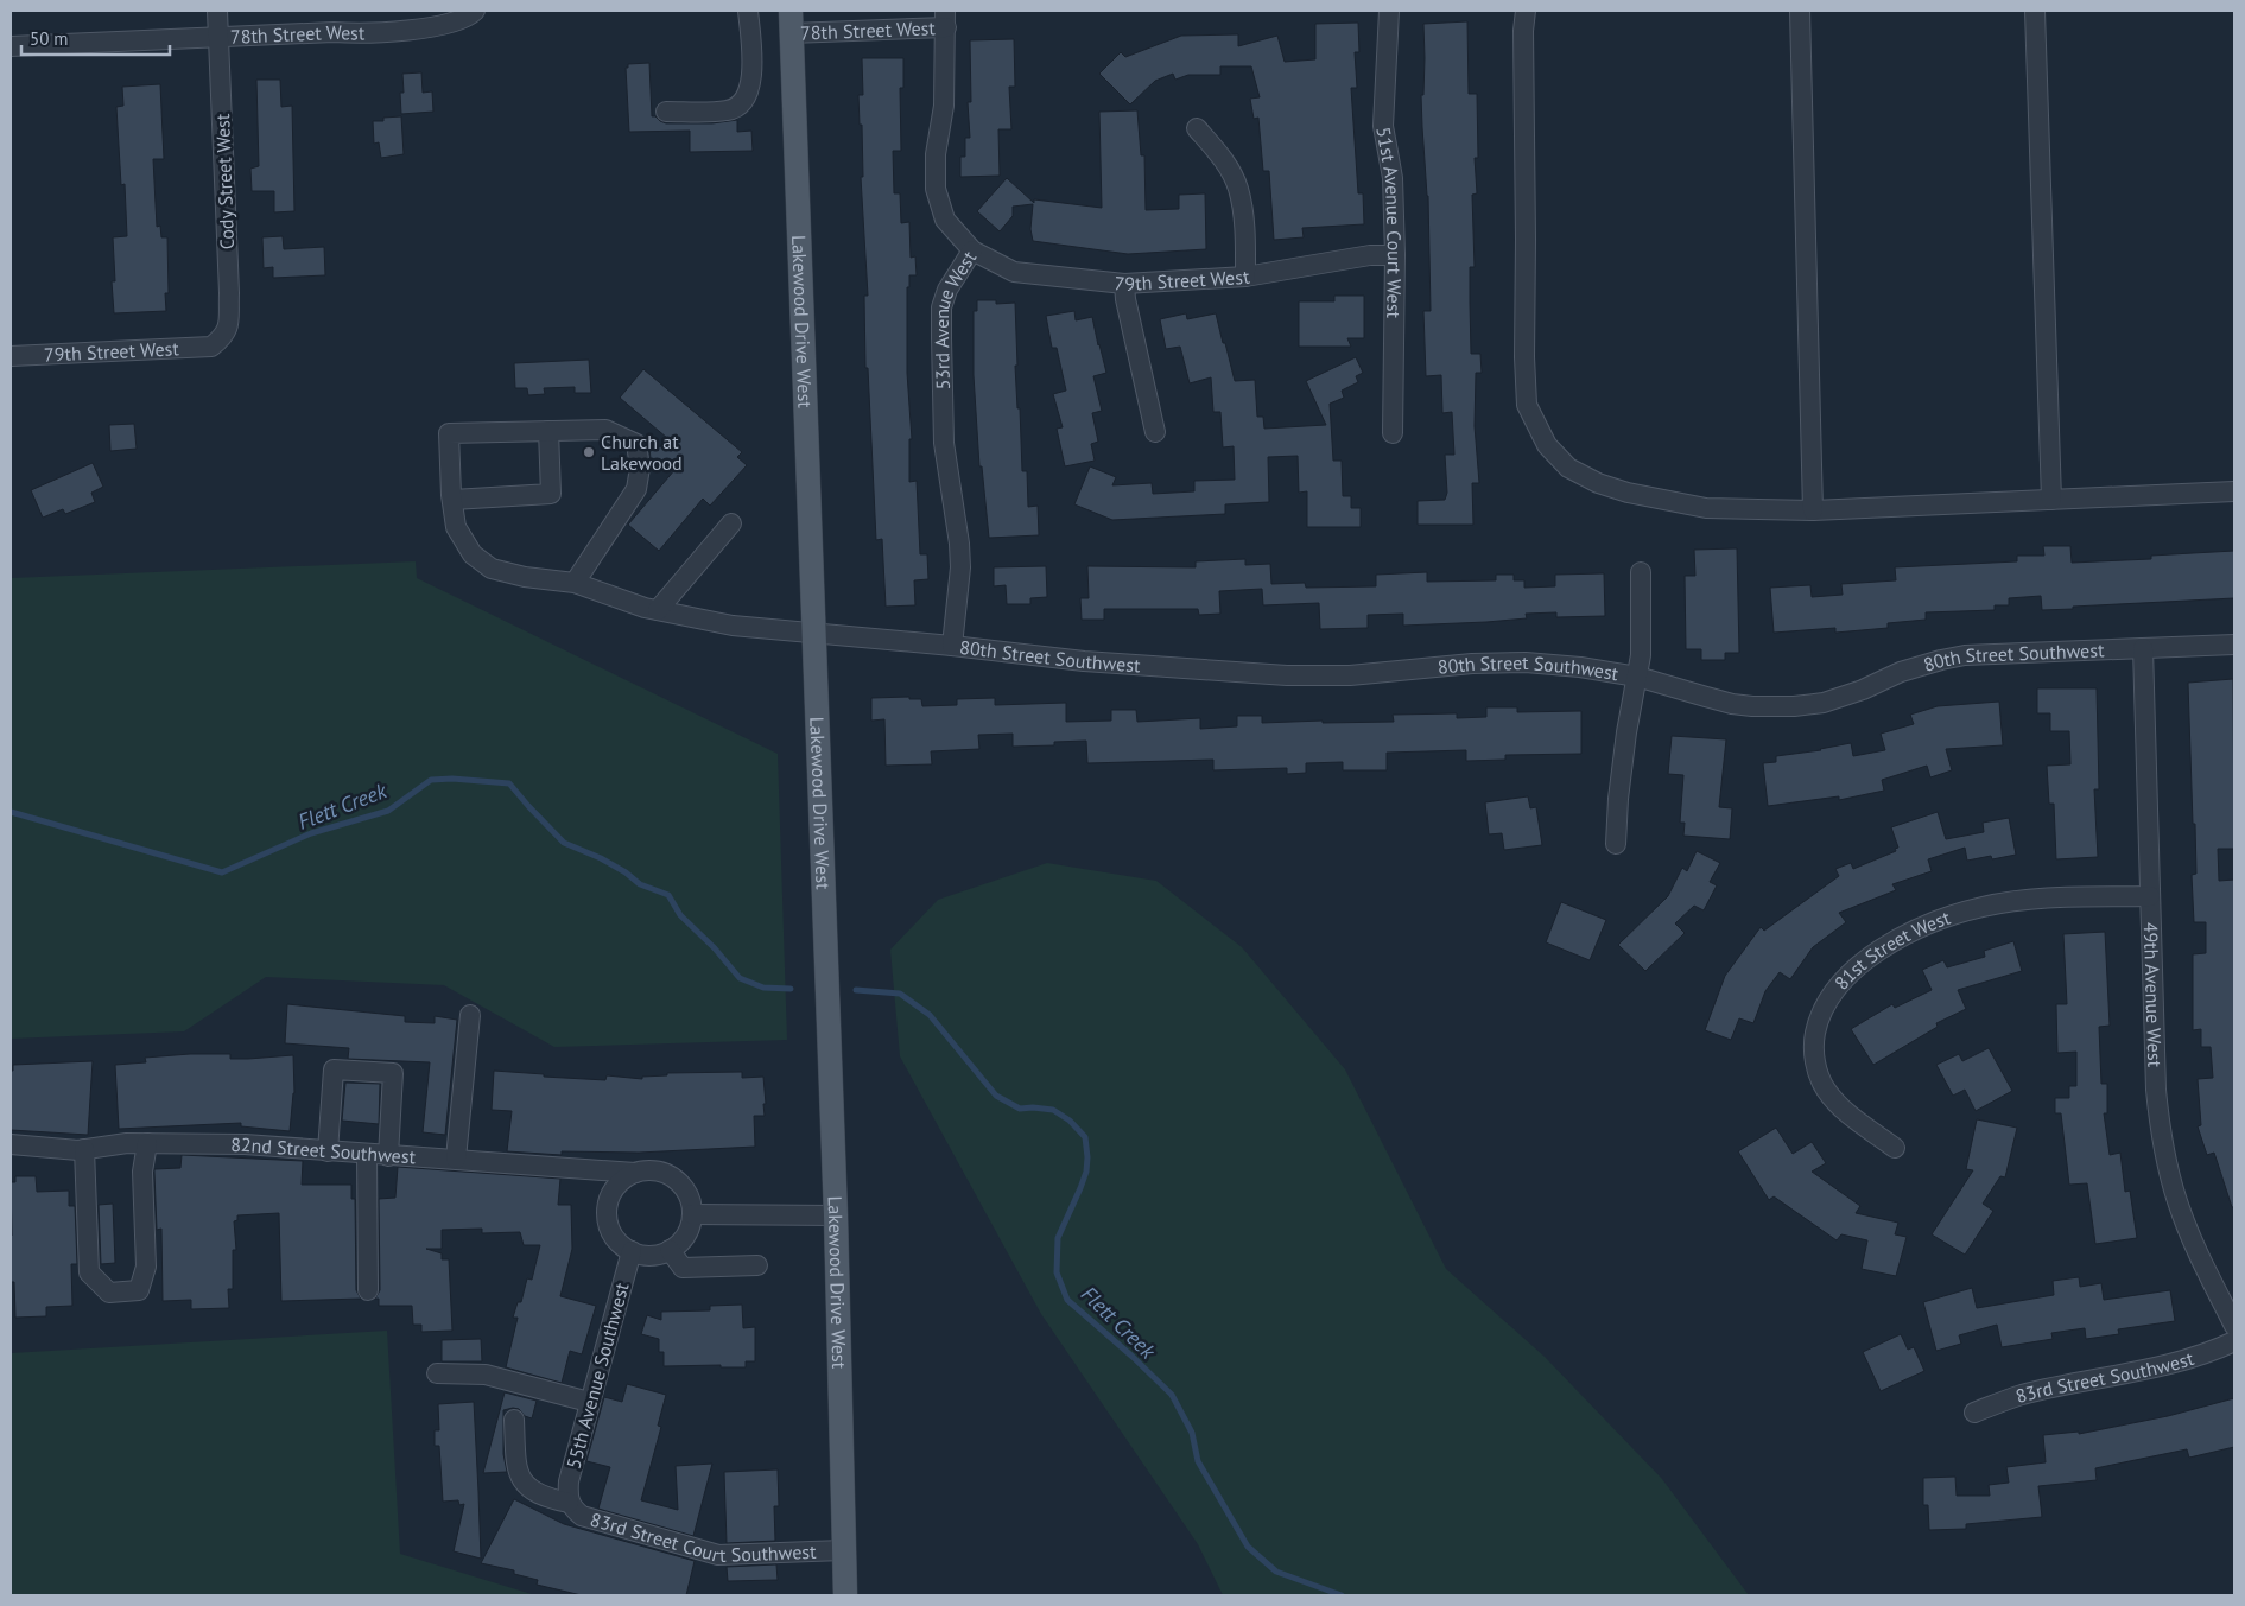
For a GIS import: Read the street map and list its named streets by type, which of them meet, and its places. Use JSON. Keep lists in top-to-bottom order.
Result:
{
  "streets": {
    "main road": ["Lakewood Drive West"],
    "street": [
      "78th Street West",
      "Cody Street West",
      "51st Avenue Court West",
      "79th Street West",
      "53rd Avenue West",
      "80th Street Southwest",
      "81st Street West",
      "49th Avenue West",
      "82nd Street Southwest",
      "55th Avenue Southwest",
      "83rd Street Southwest",
      "83rd Street Court Southwest"
    ]
  },
  "crossings": [
    ["78th Street West", "Cody Street West"],
    ["78th Street West", "Lakewood Drive West"],
    ["78th Street West", "53rd Avenue West"],
    ["Cody Street West", "79th Street West"],
    ["51st Avenue Court West", "79th Street West"],
    ["79th Street West", "53rd Avenue West"],
    ["Lakewood Drive West", "80th Street Southwest"],
    ["Lakewood Drive West", "83rd Street Court Southwest"],
    ["53rd Avenue West", "80th Street Southwest"],
    ["80th Street Southwest", "49th Avenue West"],
    ["81st Street West", "49th Avenue West"],
    ["82nd Street Southwest", "55th Avenue Southwest"],
    ["55th Avenue Southwest", "83rd Street Court Southwest"]
  ],
  "water": ["Flett Creek"],
  "places": ["Church at Lakewood"],
  "scale_bar": "50 m"
}
